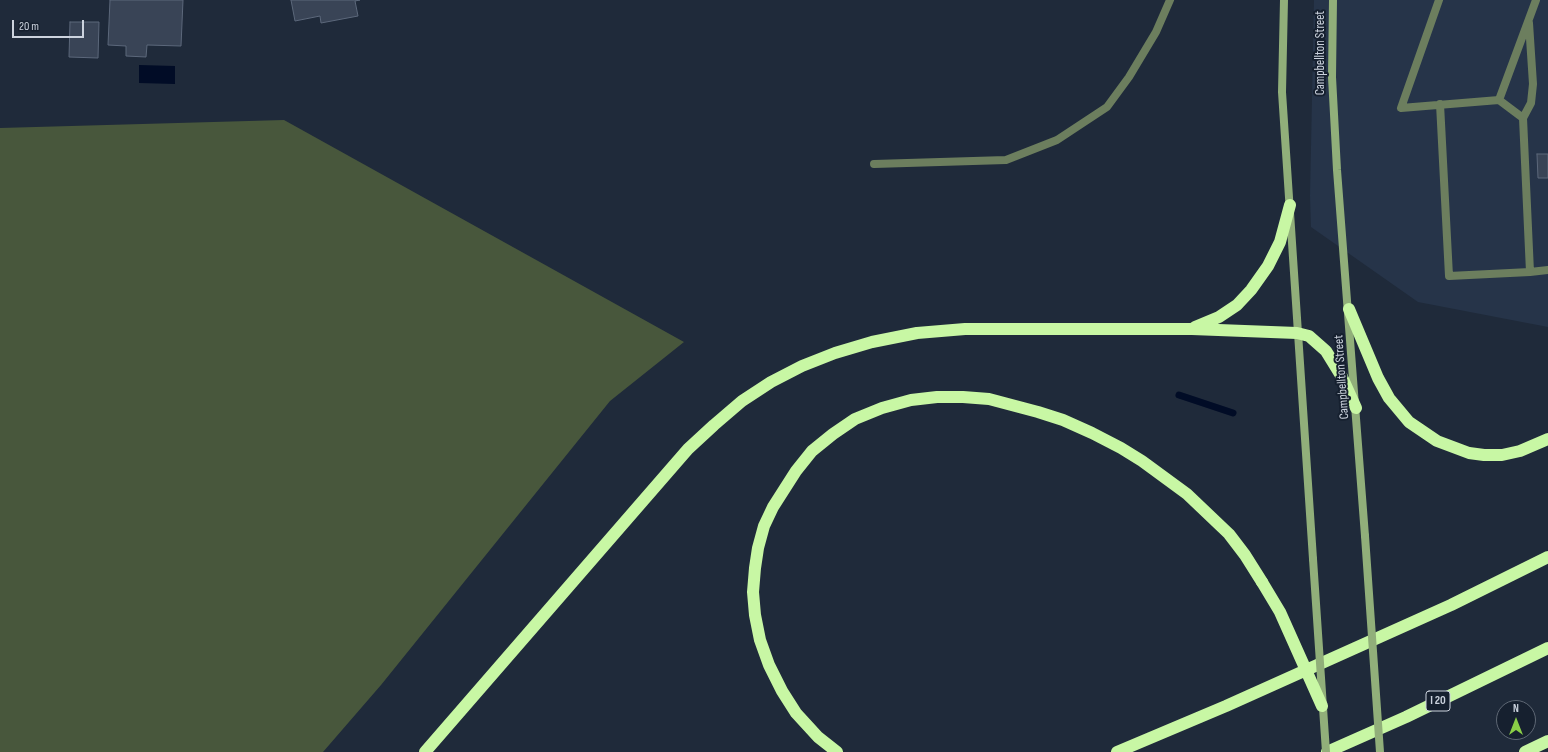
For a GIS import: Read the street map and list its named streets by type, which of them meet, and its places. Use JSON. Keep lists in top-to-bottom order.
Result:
{
  "streets": {
    "highway": ["I 20"],
    "main road": ["Campbellton Street"]
  },
  "scale_bar": "20 m",
  "north": "top"
}
